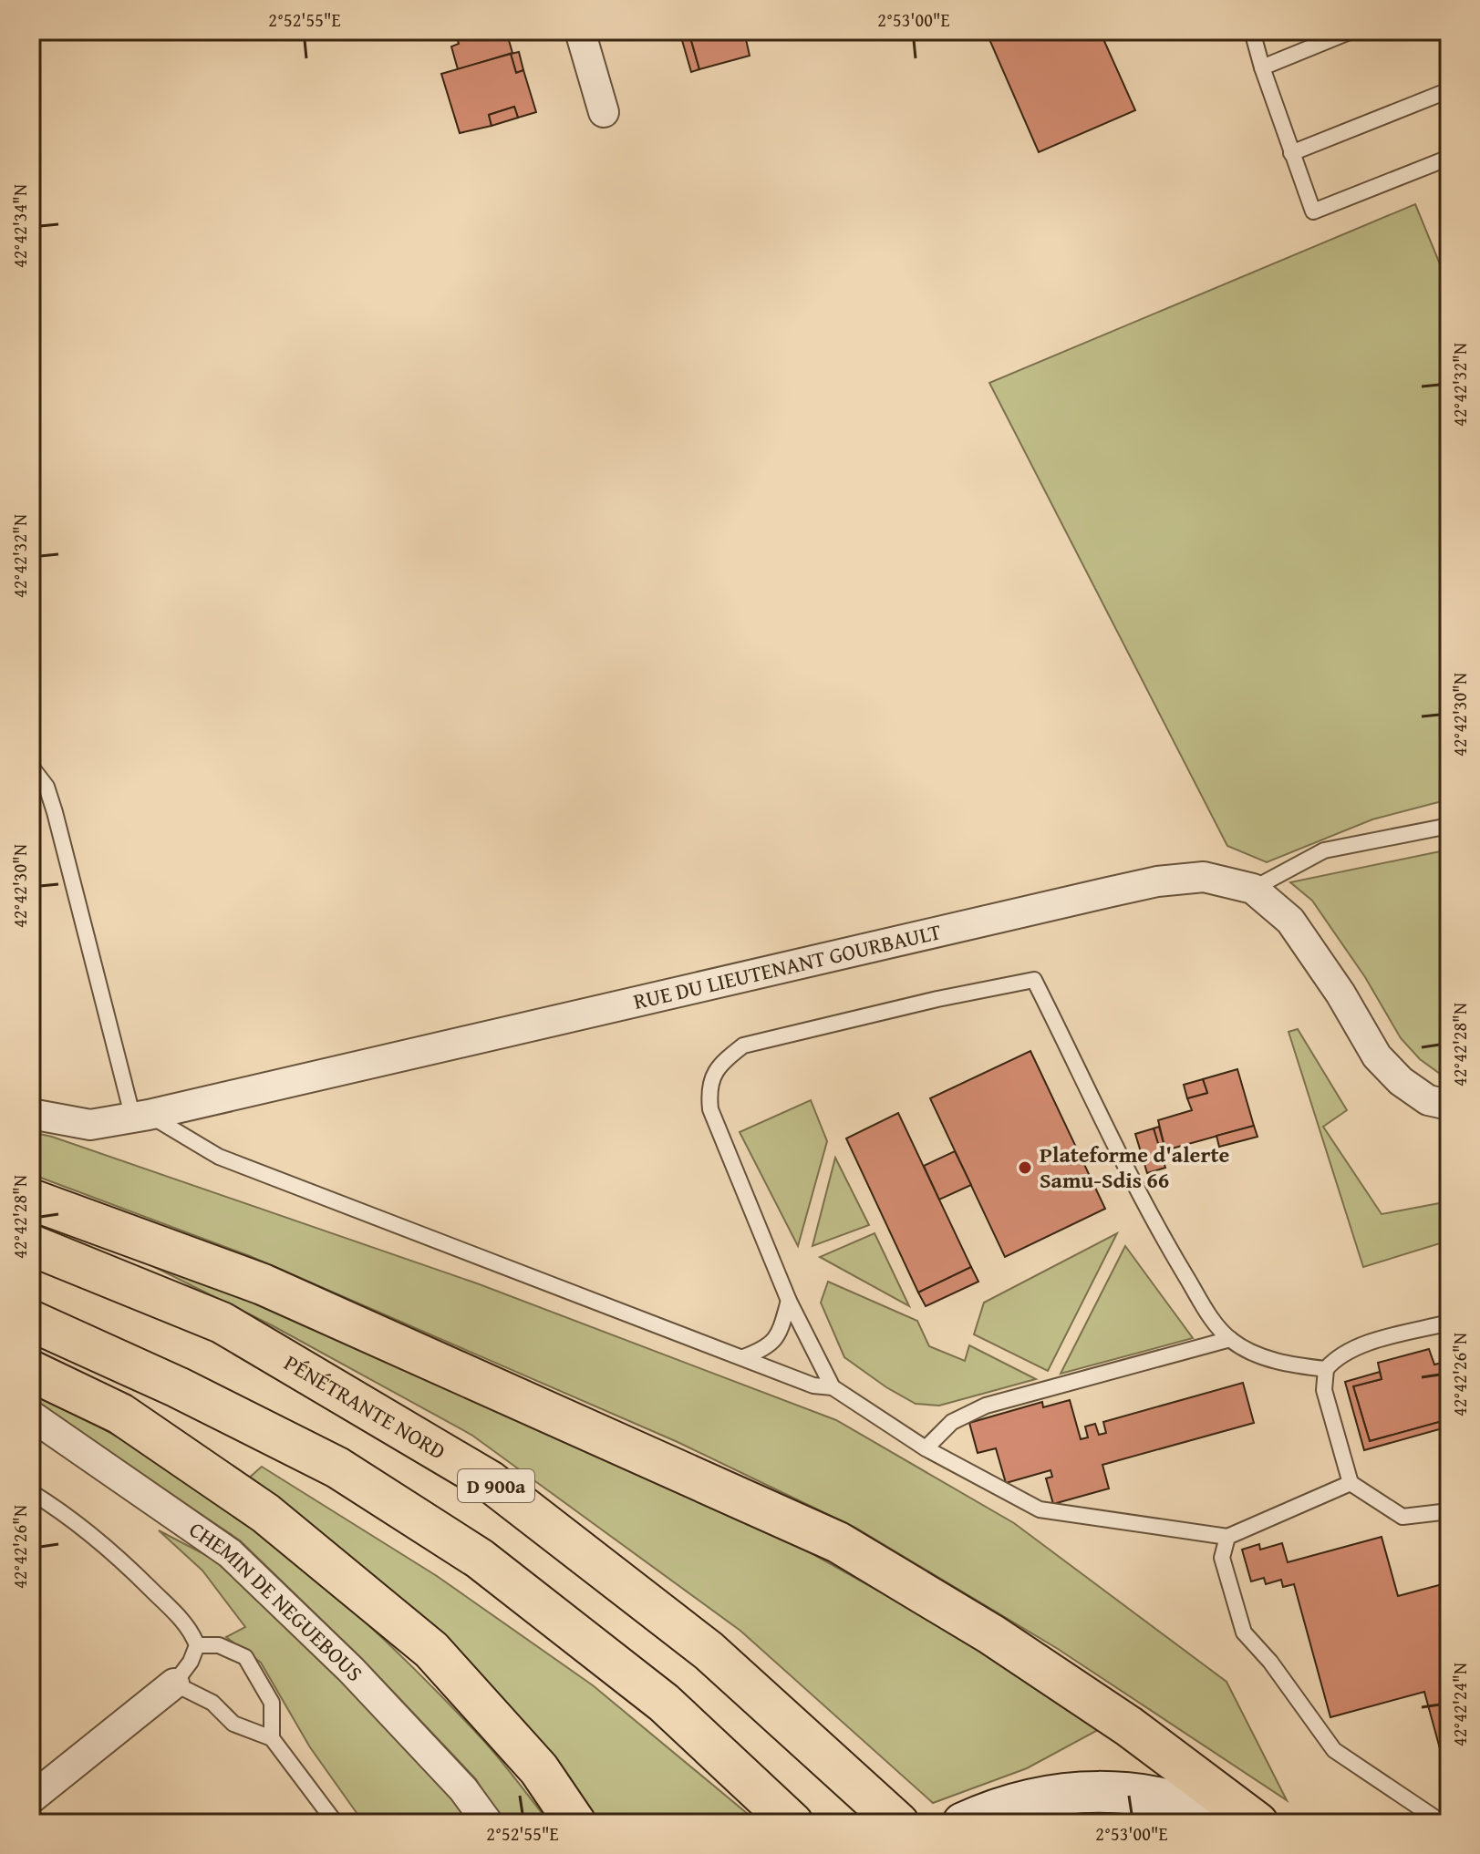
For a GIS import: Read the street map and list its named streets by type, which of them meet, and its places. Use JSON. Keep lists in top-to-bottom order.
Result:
{
  "streets": {
    "highway": ["PÉNÉTRANTE NORD", "D 900a"],
    "street": ["RUE DU LIEUTENANT GOURBAULT", "CHEMIN DE NEGUEBOUS"]
  },
  "places": ["Plateforme d'alerte Samu-Sdis 66"],
  "coordinates": [
    "2°52'55\"E",
    "2°53'00\"E",
    "42°42'34\"N",
    "42°42'32\"N",
    "42°42'30\"N",
    "42°42'28\"N",
    "42°42'26\"N",
    "42°42'24\"N"
  ]
}
